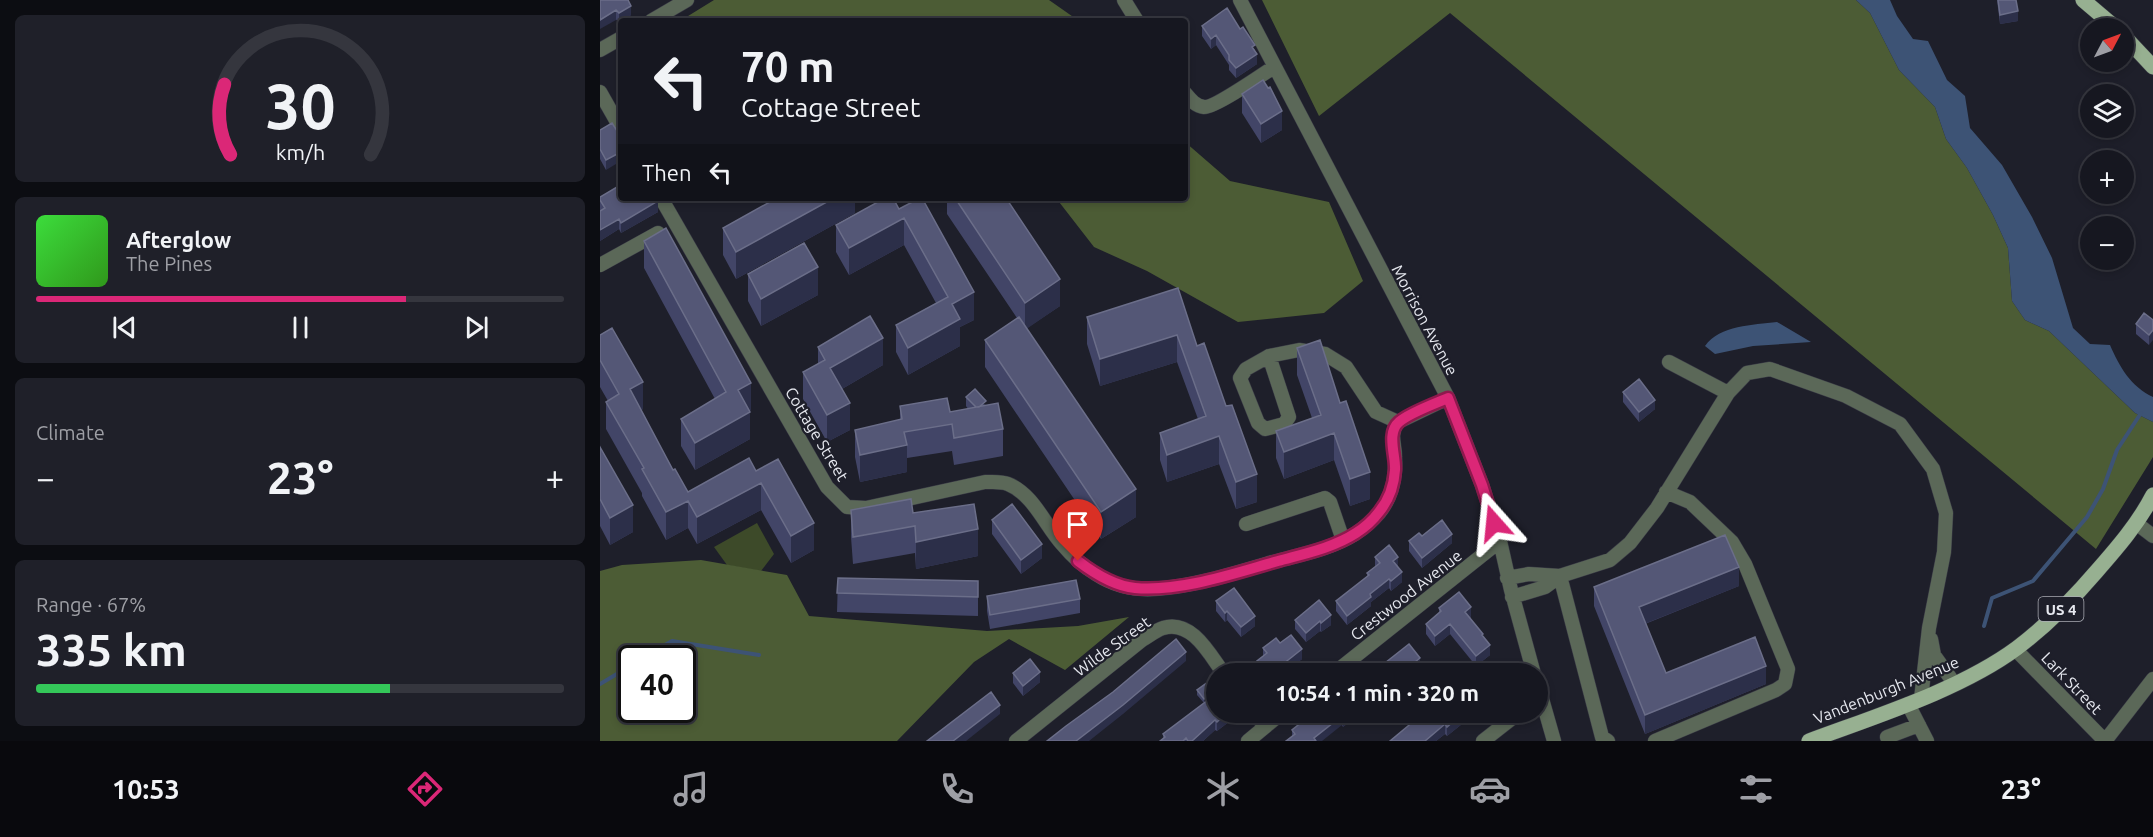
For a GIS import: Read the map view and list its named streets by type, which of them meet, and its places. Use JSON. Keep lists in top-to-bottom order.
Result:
{
  "streets": {
    "main road": ["US 4", "Vandenburgh Avenue"],
    "street": [
      "Morrison Avenue",
      "Cottage Street",
      "Crestwood Avenue",
      "Wilde Street",
      "Lark Street"
    ]
  },
  "crossings": [
    ["Morrison Avenue", "Crestwood Avenue"],
    ["Lark Street", "Vandenburgh Avenue"]
  ],
  "north": "top right",
  "page": {
    "map_buttons": ["+", "−"],
    "turn": ["70 m", "Cottage Street"],
    "then": "Then",
    "song": ["Afterglow", "The Pines"],
    "tile": [
      "Climate",
      ["Range · 67%", "335 km"]
    ],
    "heat": ["−", "23°", "+"],
    "limit": "40",
    "trip": "10:54 · 1 min · 320 m",
    "tabs": ["10:53", "23°"],
    "gauge": ["30", "km/h"]
  }
}
